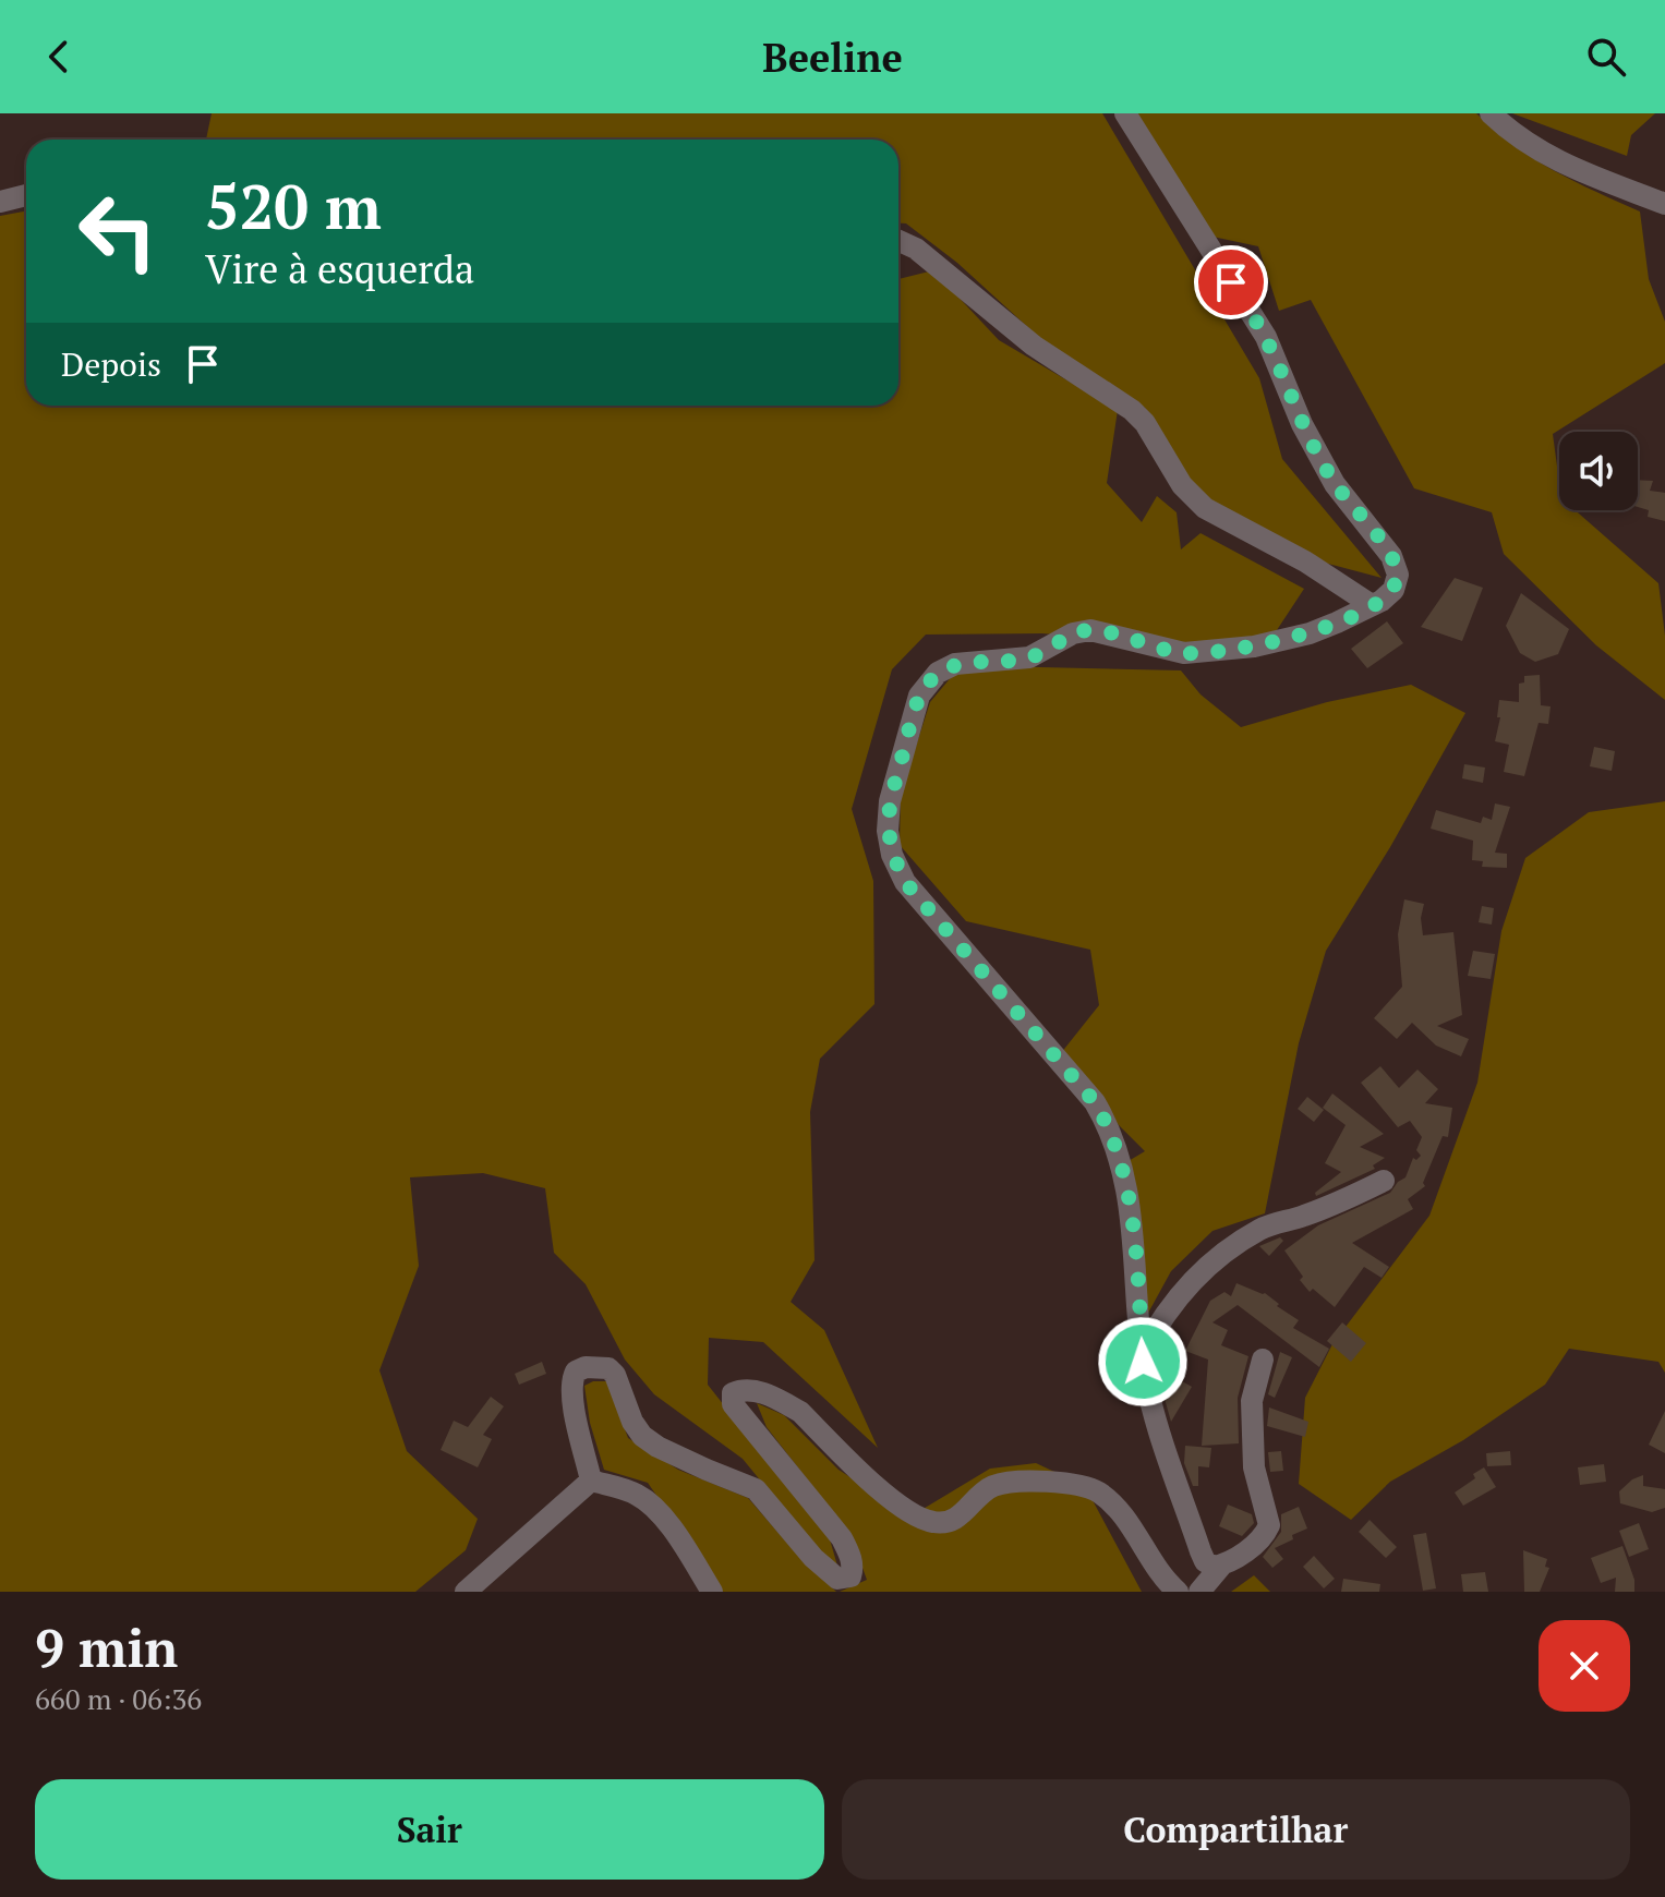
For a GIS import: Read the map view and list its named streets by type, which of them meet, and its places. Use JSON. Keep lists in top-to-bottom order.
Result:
{
  "page": {
    "header": "Beeline",
    "turn": ["520 m", "Vire à esquerda"],
    "then": "Depois",
    "heading": ["9 min", "660 m · 06:36"],
    "buttons": ["Sair", "Compartilhar"]
  }
}
